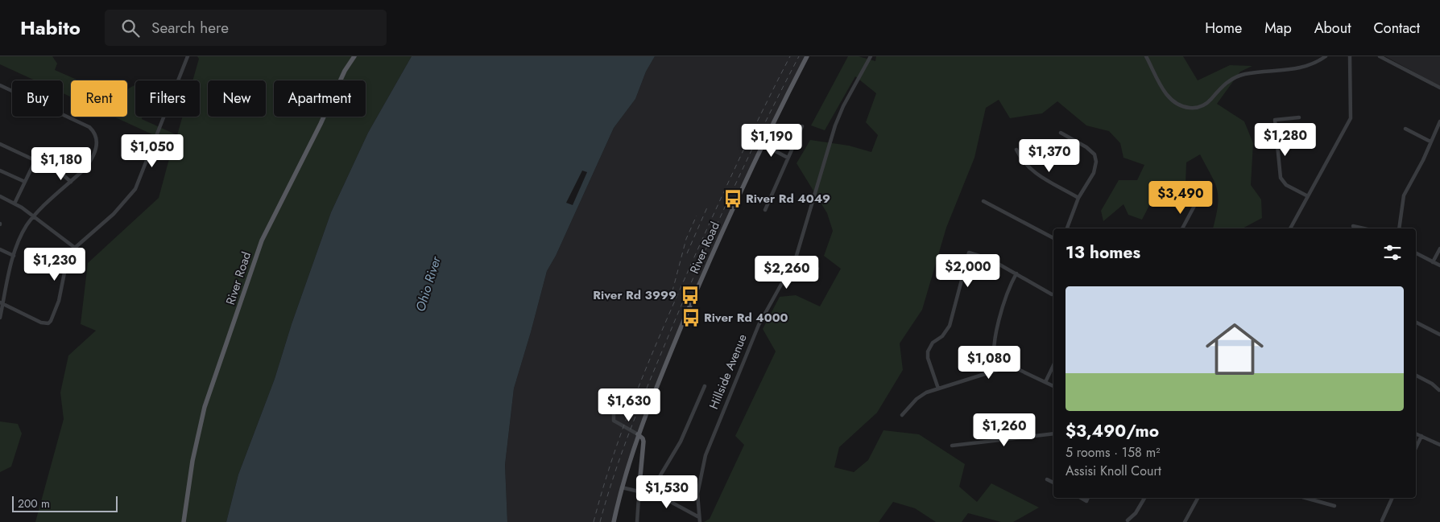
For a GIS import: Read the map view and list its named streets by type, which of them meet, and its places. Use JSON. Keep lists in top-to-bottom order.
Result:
{
  "streets": {
    "main road": ["River Road"],
    "street": ["Hillside Avenue"]
  },
  "water": ["Ohio River"],
  "places": {
    "bus stop": ["River Rd 4049", "River Rd 3999", "River Rd 4000"]
  },
  "scale_bar": "200 m",
  "page": {
    "header": "Habito",
    "search": "Search here",
    "nav": [
      "Home",
      "Map",
      "About",
      "Contact"
    ],
    "chip": [
      "Buy",
      "Rent",
      "Filters",
      "New",
      "Apartment"
    ],
    "price": [
      "$1,280",
      "$1,190",
      "$1,050",
      "$1,370",
      "$1,180",
      "$3,490",
      "$1,230",
      "$2,000",
      "$2,260",
      "$1,080",
      "$1,630",
      "$1,260",
      "$1,530"
    ],
    "heading": "13 homes",
    "list": [
      {
        "name": "$3,490/mo",
        "note": "5 rooms · 158 m² · Assisi Knoll Court"
      }
    ],
    "scale": "200 m"
  }
}
